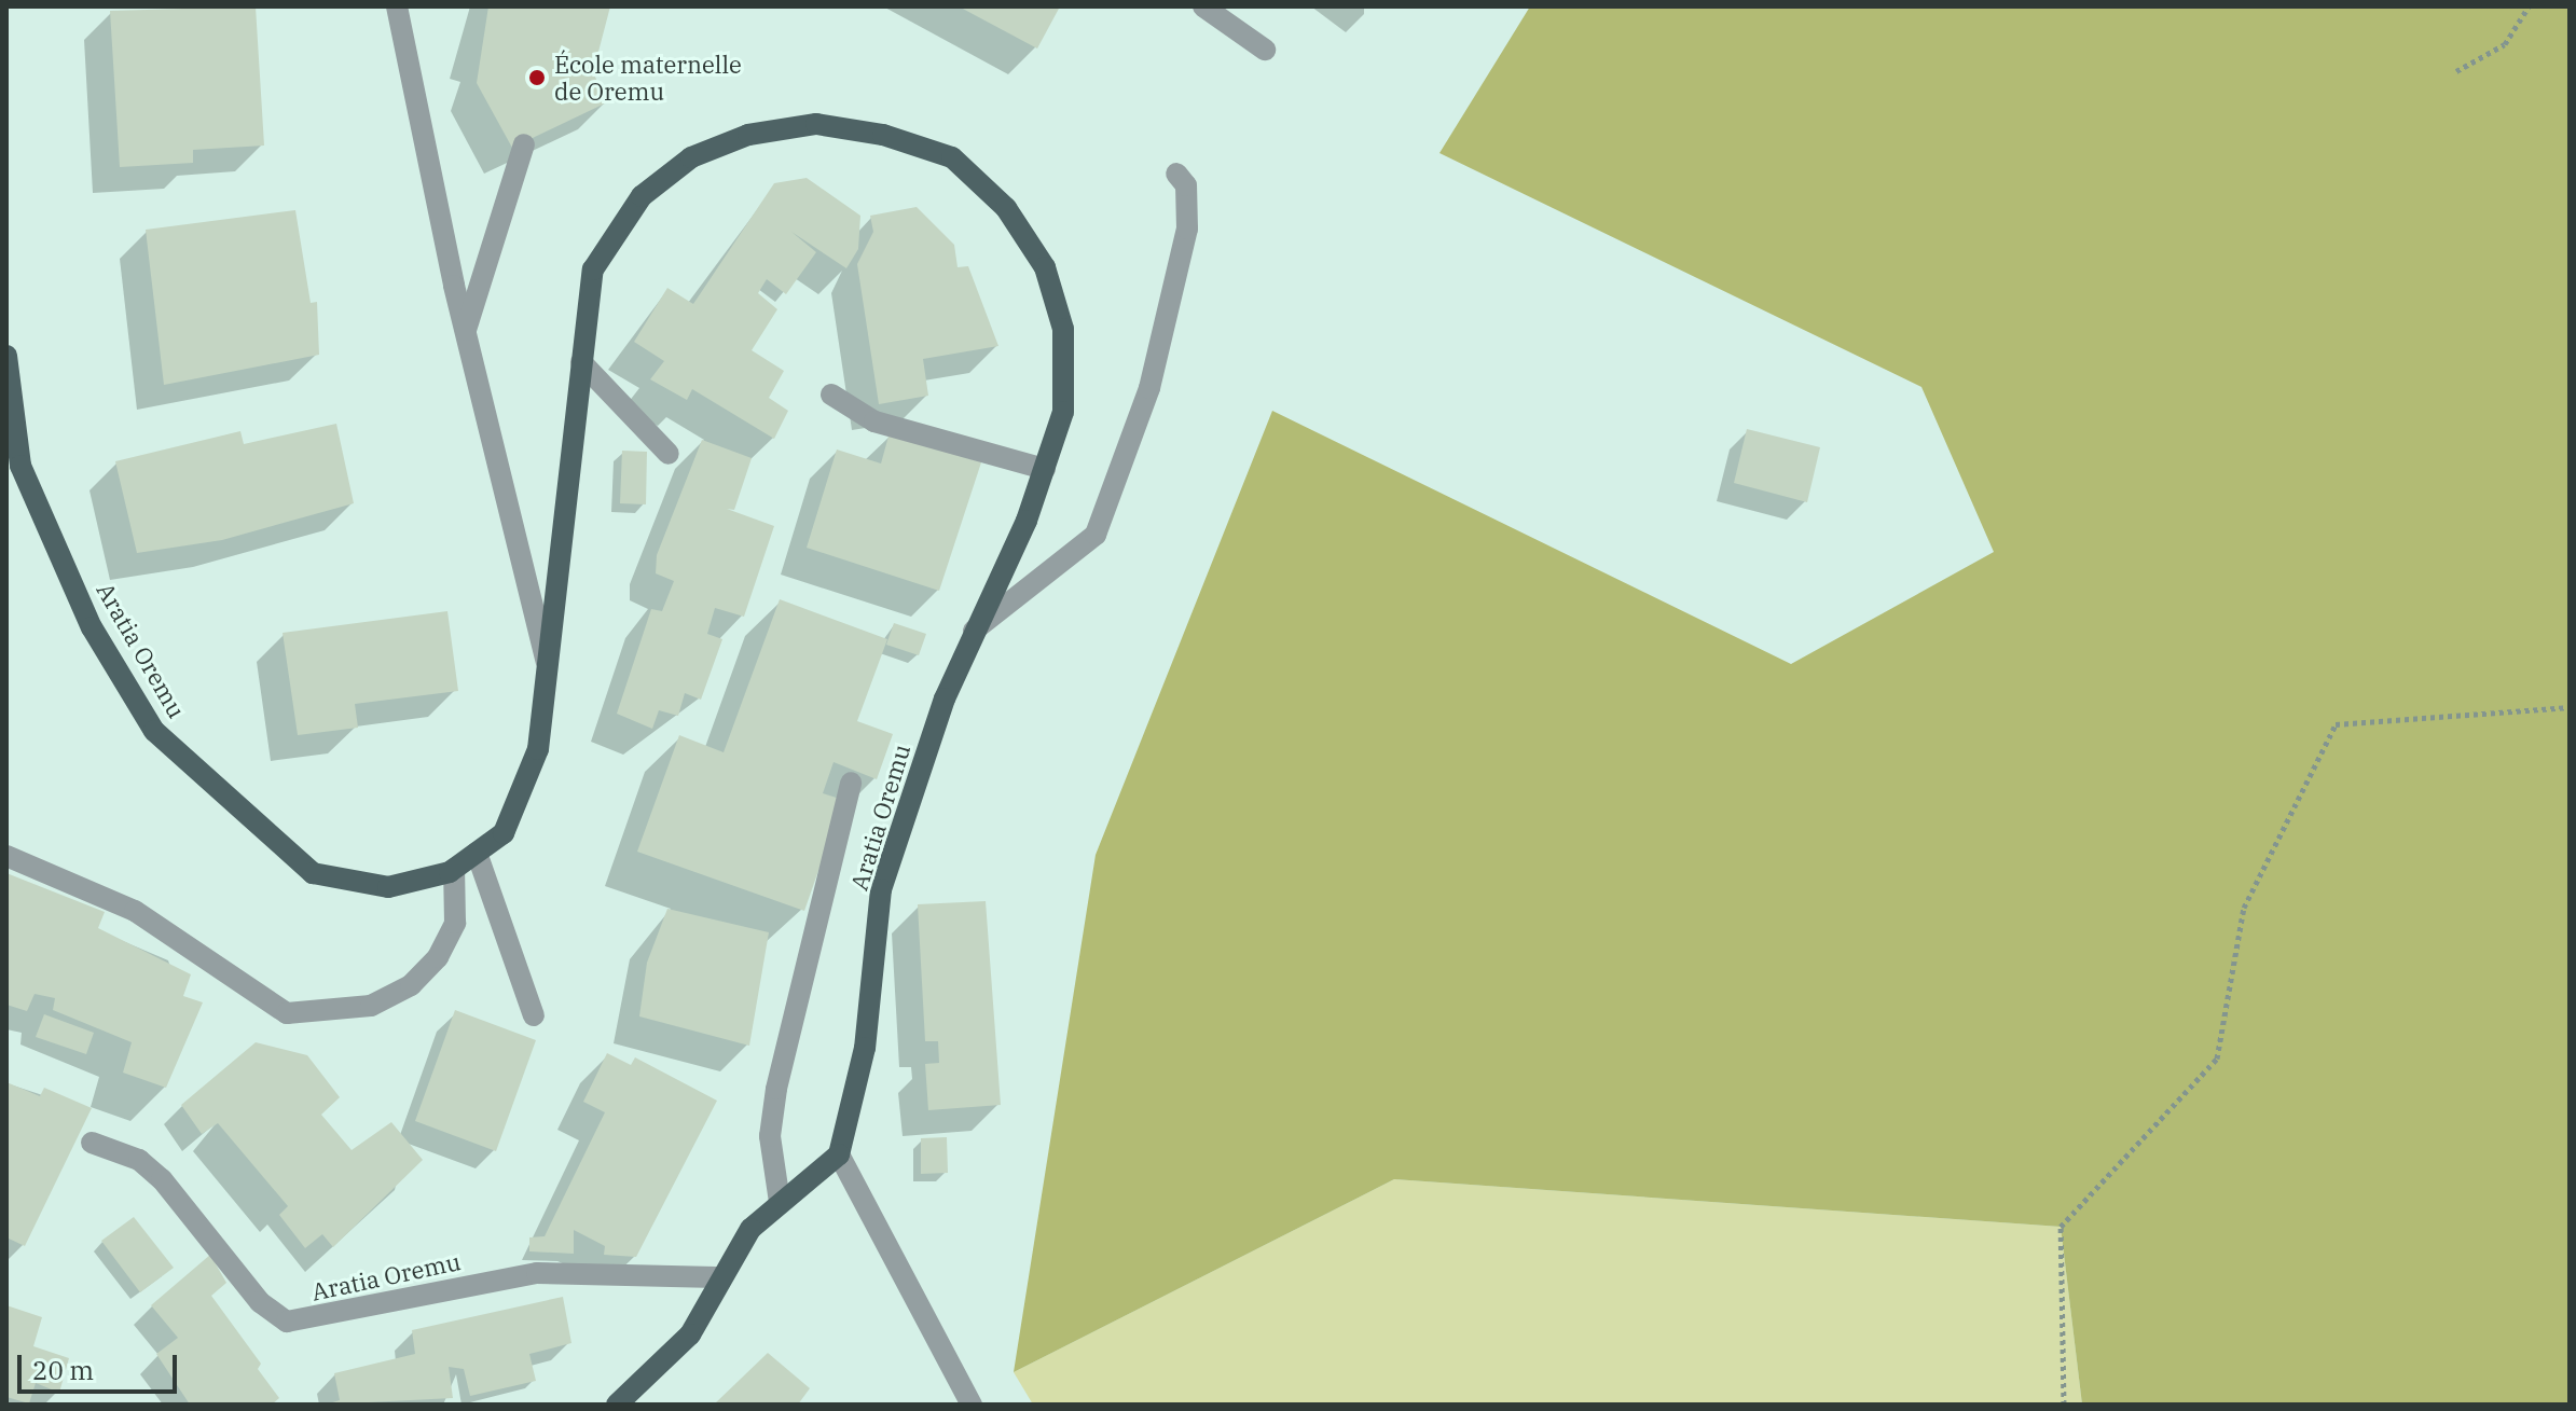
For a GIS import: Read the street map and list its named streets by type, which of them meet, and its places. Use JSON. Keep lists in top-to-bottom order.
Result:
{
  "streets": {
    "main road": ["Aratia Oremu"]
  },
  "places": ["École maternelle de Oremu"],
  "scale_bar": "20 m"
}
